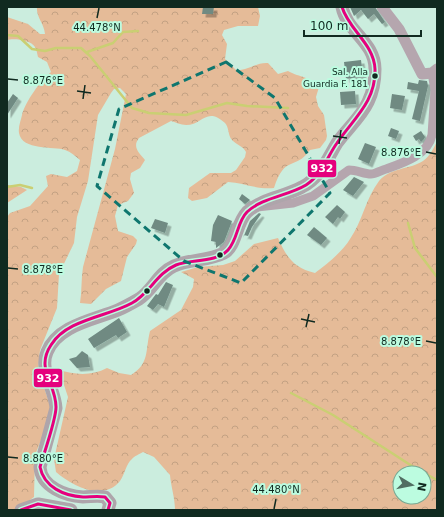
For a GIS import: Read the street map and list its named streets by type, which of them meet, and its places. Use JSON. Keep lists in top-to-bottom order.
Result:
{
  "places": ["Sal. Alla Guardia F. 181"],
  "lines": ["transit line 932"],
  "scale_bar": "100 m",
  "north": "right",
  "coordinates": [
    "44.478°N",
    "8.876°E",
    "8.878°E",
    "8.880°E",
    "44.480°N"
  ]
}
